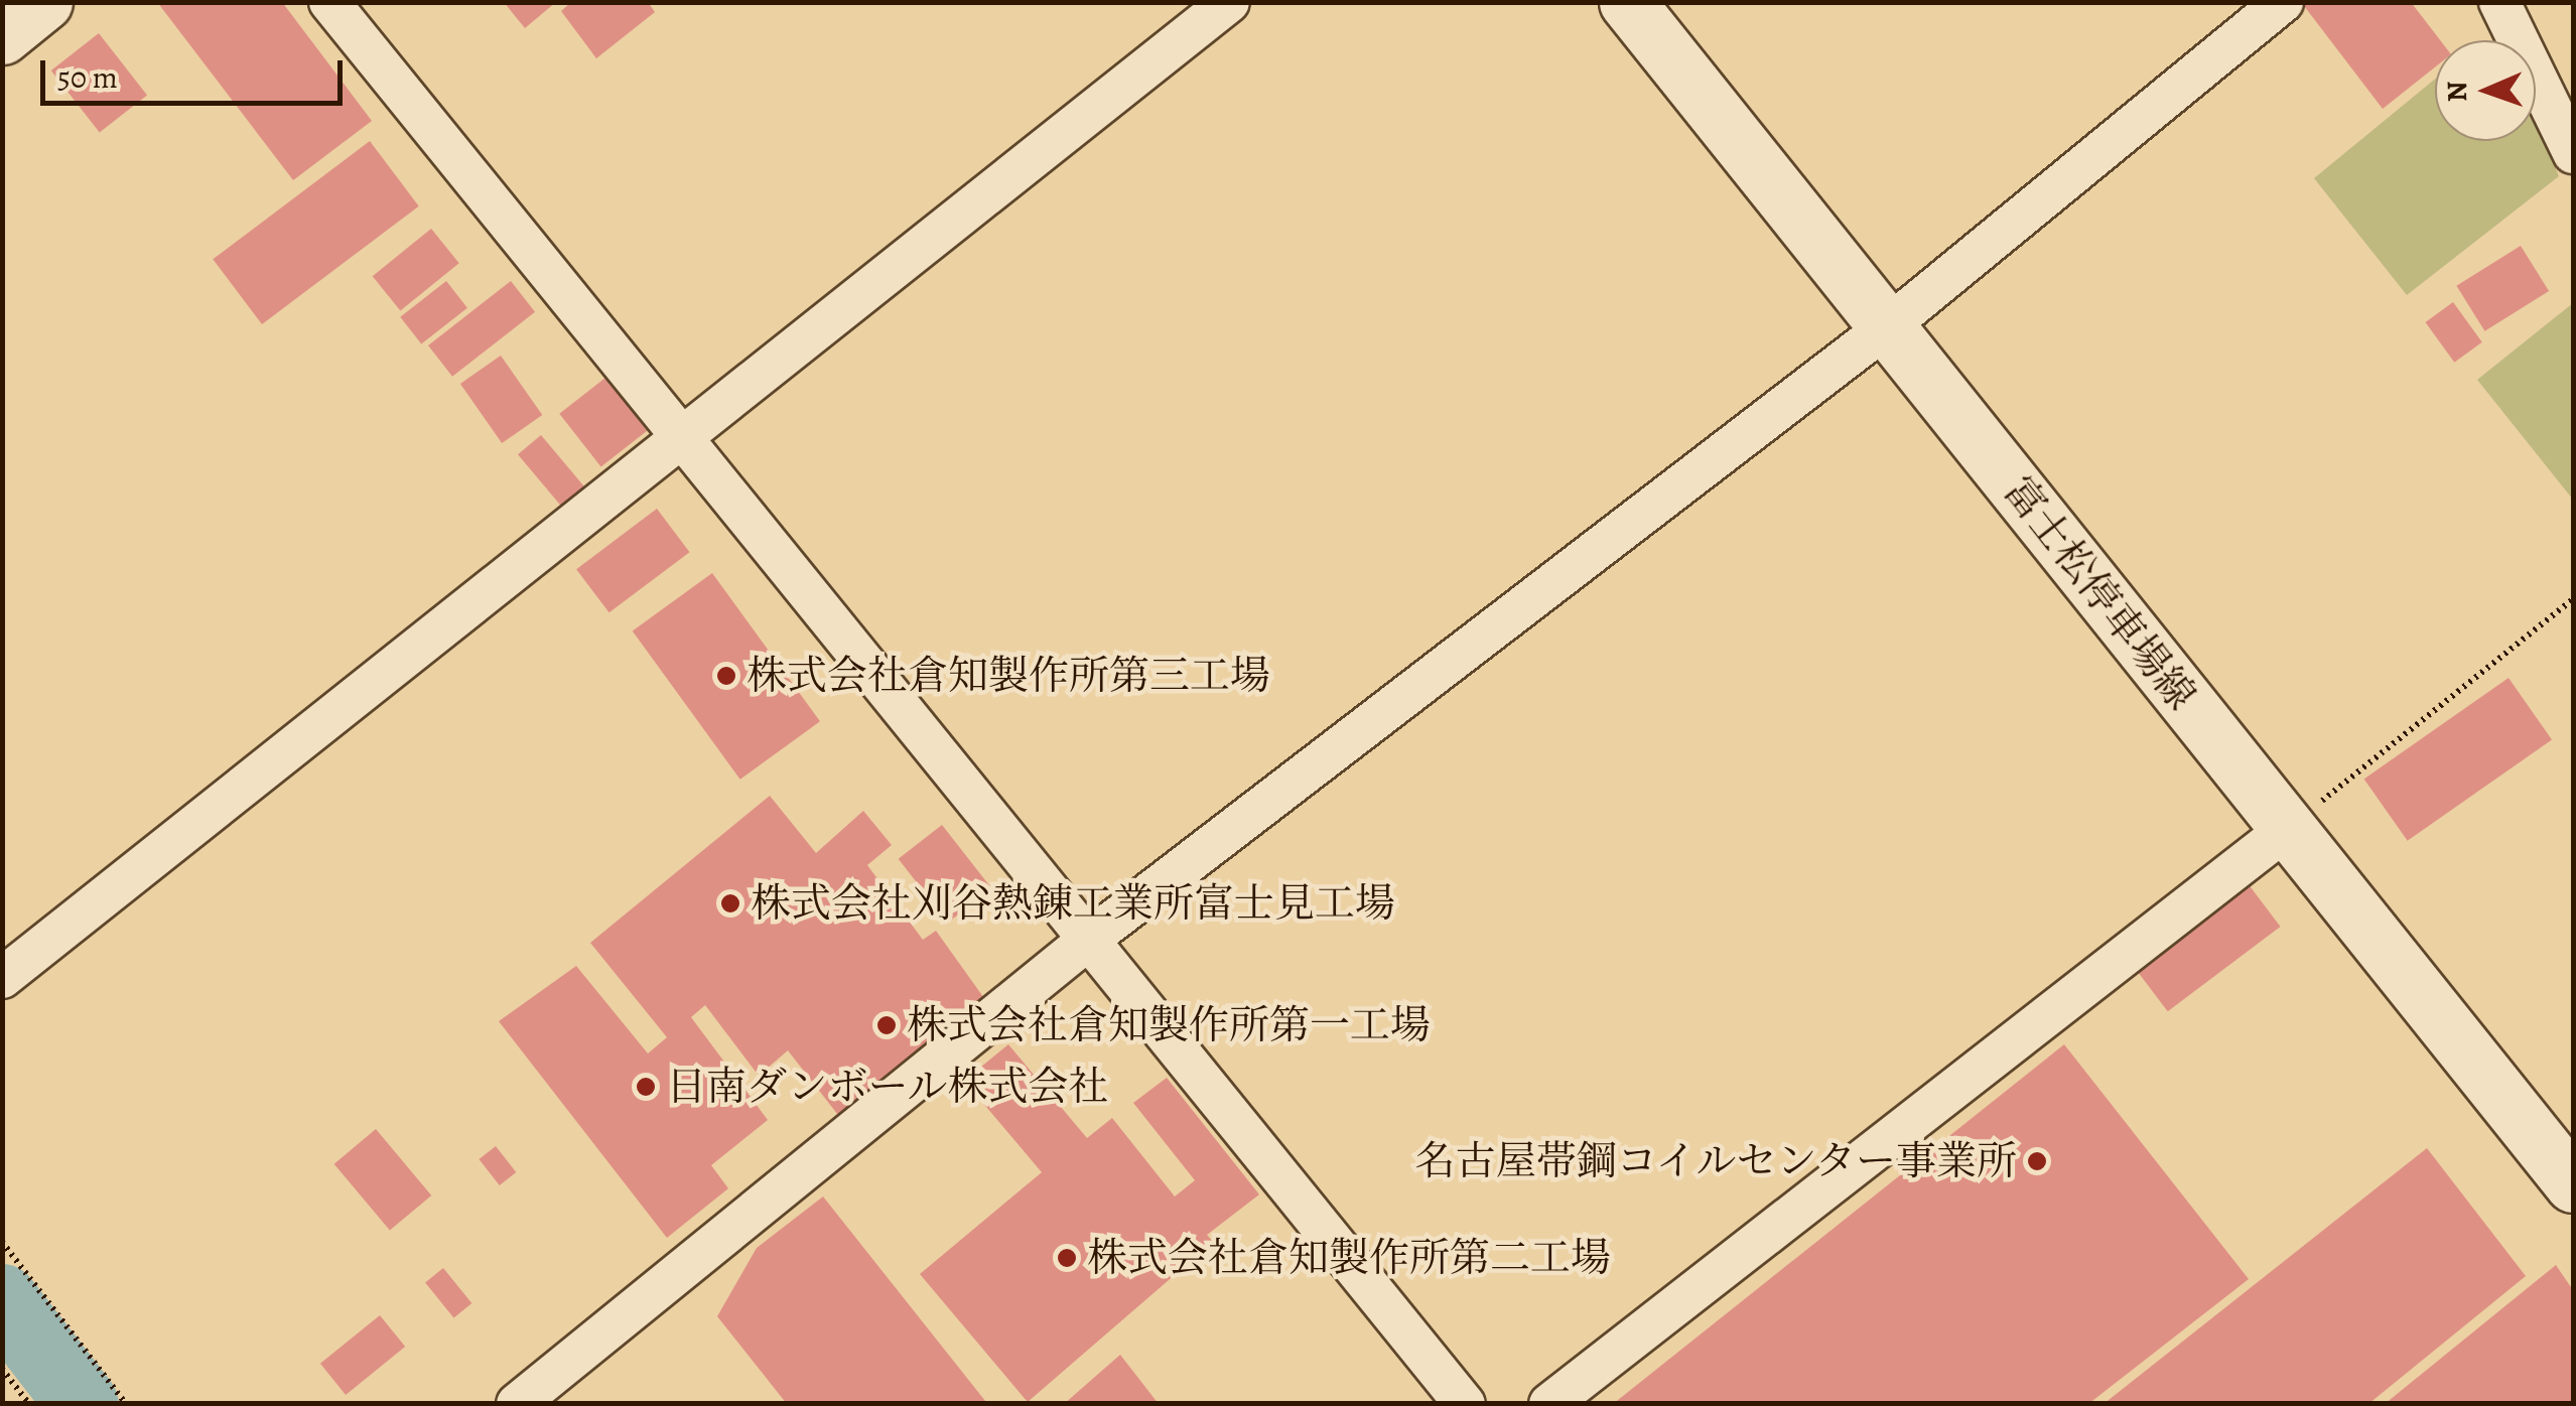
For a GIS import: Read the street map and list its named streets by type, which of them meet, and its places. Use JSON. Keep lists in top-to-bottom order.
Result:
{
  "streets": {
    "main road": ["富士松停車場線"]
  },
  "places": [
    "株式会社倉知製作所第三工場",
    "株式会社刈谷熱錬工業所富士見工場",
    "株式会社倉知製作所第一工場",
    "日南ダンボール株式会社",
    "名古屋帯鋼コイルセンター事業所",
    "株式会社倉知製作所第二工場"
  ],
  "scale_bar": "50 m",
  "north": "left"
}
